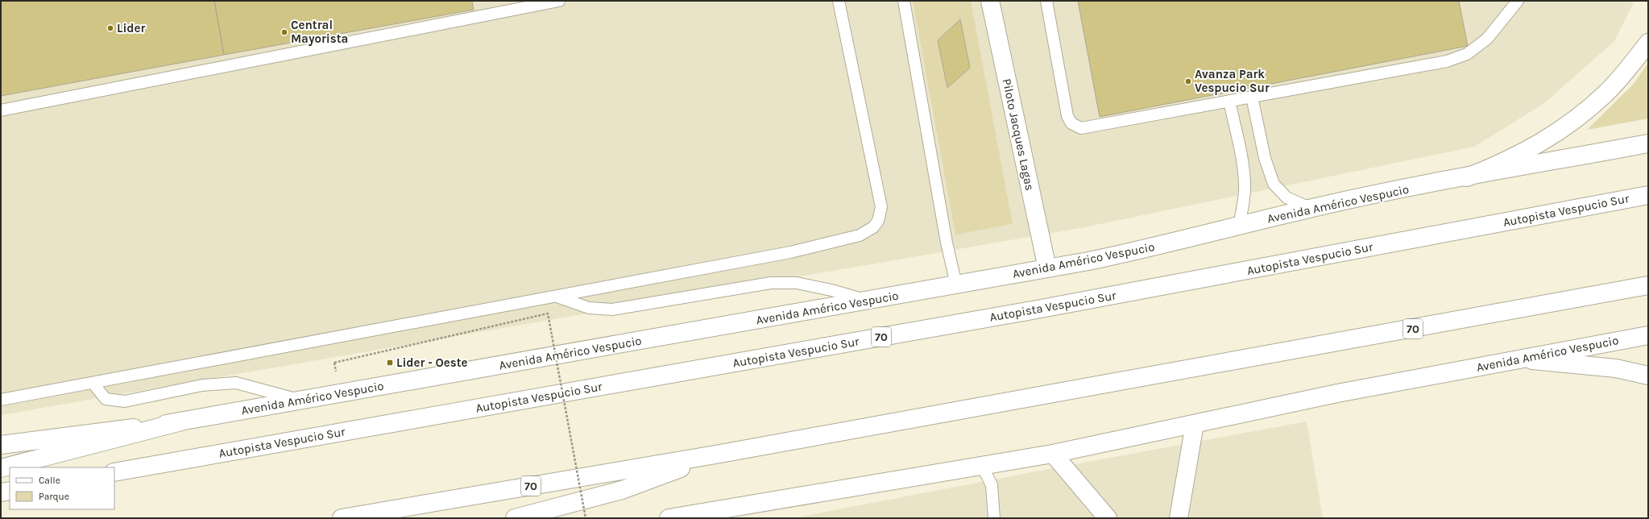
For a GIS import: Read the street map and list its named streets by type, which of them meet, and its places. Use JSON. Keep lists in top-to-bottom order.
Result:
{
  "streets": {
    "main road": [
      "Piloto Jacques Lagas",
      "Avenida Américo Vespucio",
      "Autopista Vespucio Sur",
      "70"
    ]
  },
  "crossings": [
    ["Piloto Jacques Lagas", "Avenida Américo Vespucio"]
  ],
  "places": {
    "other": ["Lider", "Central Mayorista", "Avanza Park Vespucio Sur"],
    "transit": ["Lider - Oeste"]
  },
  "legend": ["Calle", "Parque"]
}
